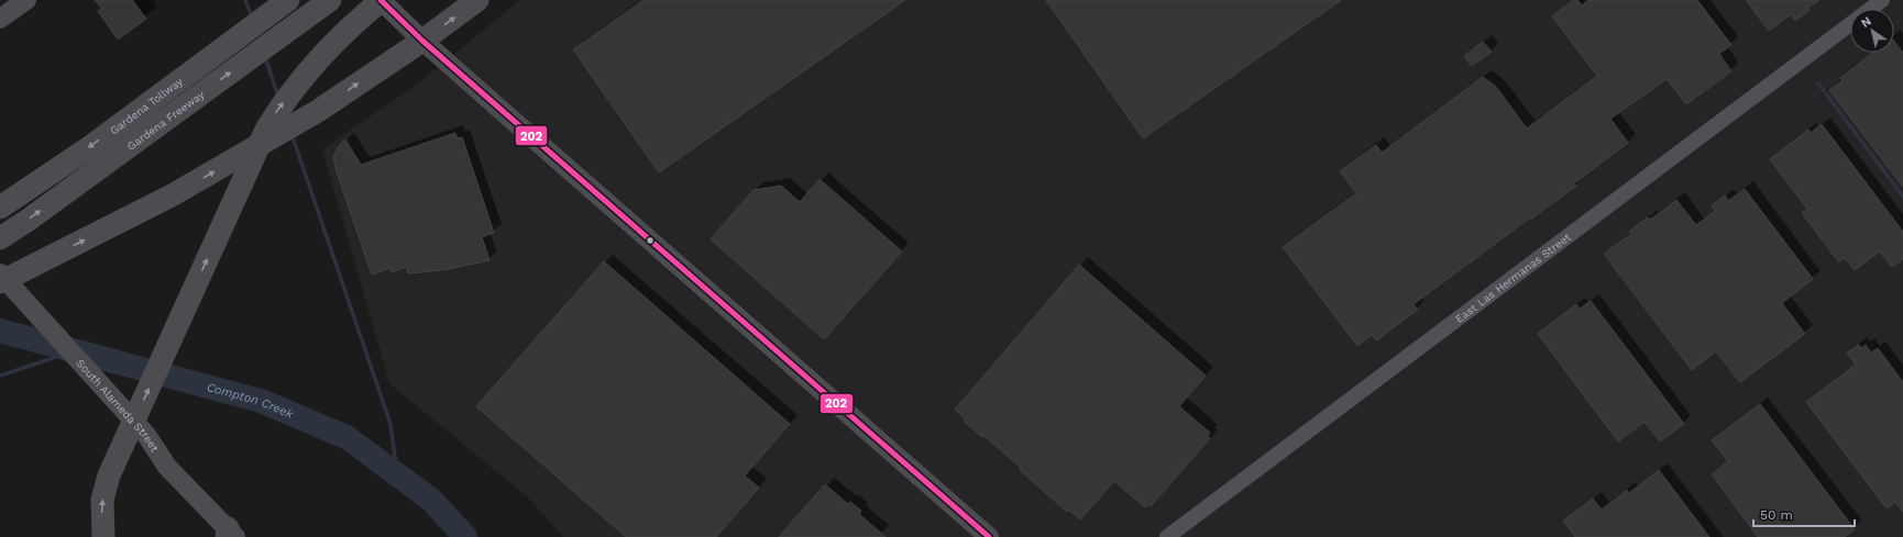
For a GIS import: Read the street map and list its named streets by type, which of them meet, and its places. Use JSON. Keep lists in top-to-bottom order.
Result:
{
  "streets": {
    "highway": ["Gardena Tollway", "Gardena Freeway"],
    "main road": ["South Alameda Street"],
    "street": ["East Las Hermanas Street"]
  },
  "water": ["Compton Creek"],
  "lines": ["transit line 202"],
  "scale_bar": "50 m",
  "north": "top left"
}
